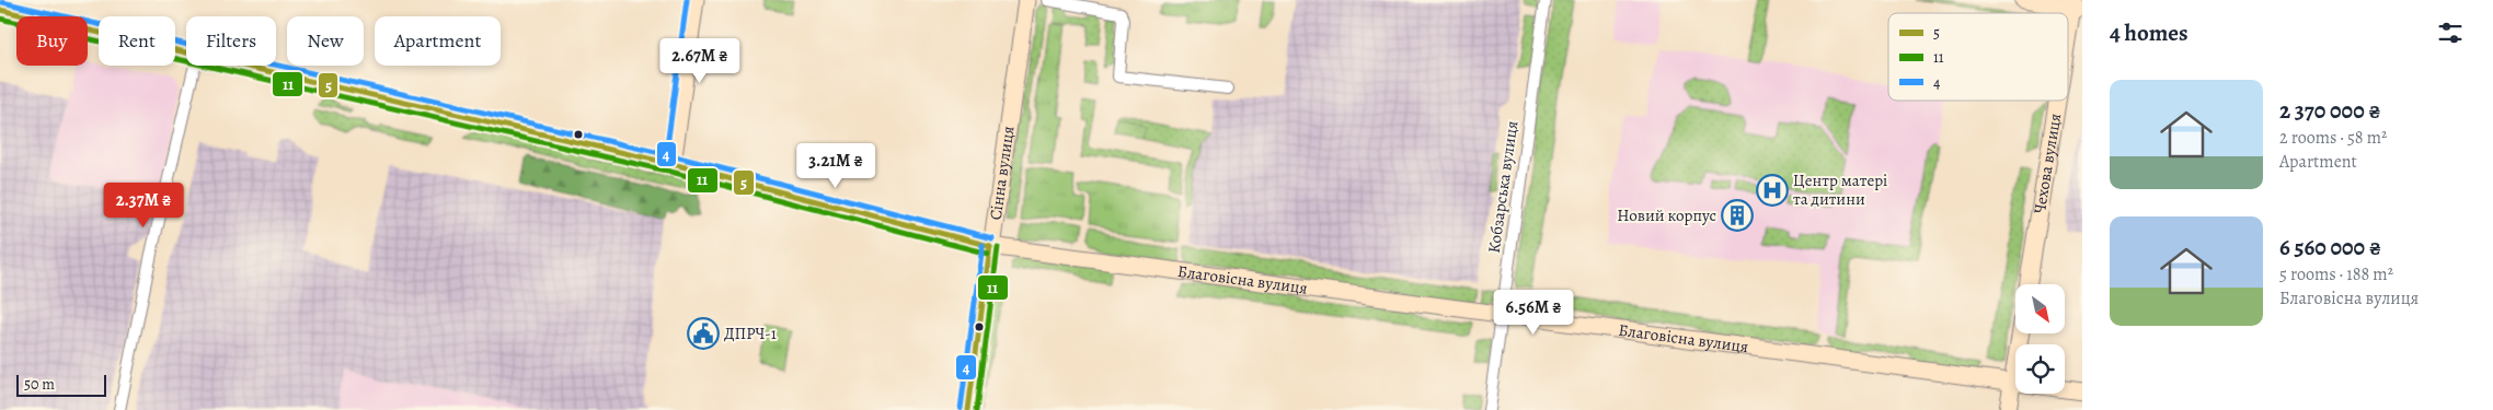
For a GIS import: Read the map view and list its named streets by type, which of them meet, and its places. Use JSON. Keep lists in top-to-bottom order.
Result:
{
  "streets": {
    "main road": ["Чехова вулиця", "Сінна вулиця", "Благовісна вулиця"],
    "street": ["Кобзарська вулиця"]
  },
  "crossings": [
    ["Сінна вулиця", "Благовісна вулиця"],
    ["Кобзарська вулиця", "Благовісна вулиця"]
  ],
  "places": {
    "hospital": ["Центр матері та дитини"],
    "building": ["Новий корпус"],
    "public building": ["ДПРЧ-1"]
  },
  "lines": ["transit line 4", "transit line 5", "transit line 11"],
  "legend": ["5", "11", "4"],
  "scale_bar": "50 m",
  "north": "bottom right",
  "page": {
    "heading": "4 homes",
    "chip": [
      "Buy",
      "Rent",
      "Filters",
      "New",
      "Apartment"
    ],
    "price": [
      "2.67M ₴",
      "3.21M ₴",
      "2.37M ₴",
      "6.56M ₴"
    ],
    "list": [
      {
        "name": "2 370 000 ₴",
        "note": "2 rooms · 58 m² · Apartment"
      },
      {
        "name": "6 560 000 ₴",
        "note": "5 rooms · 188 m² · Благовісна вулиця"
      }
    ],
    "scale": "50 m"
  }
}
